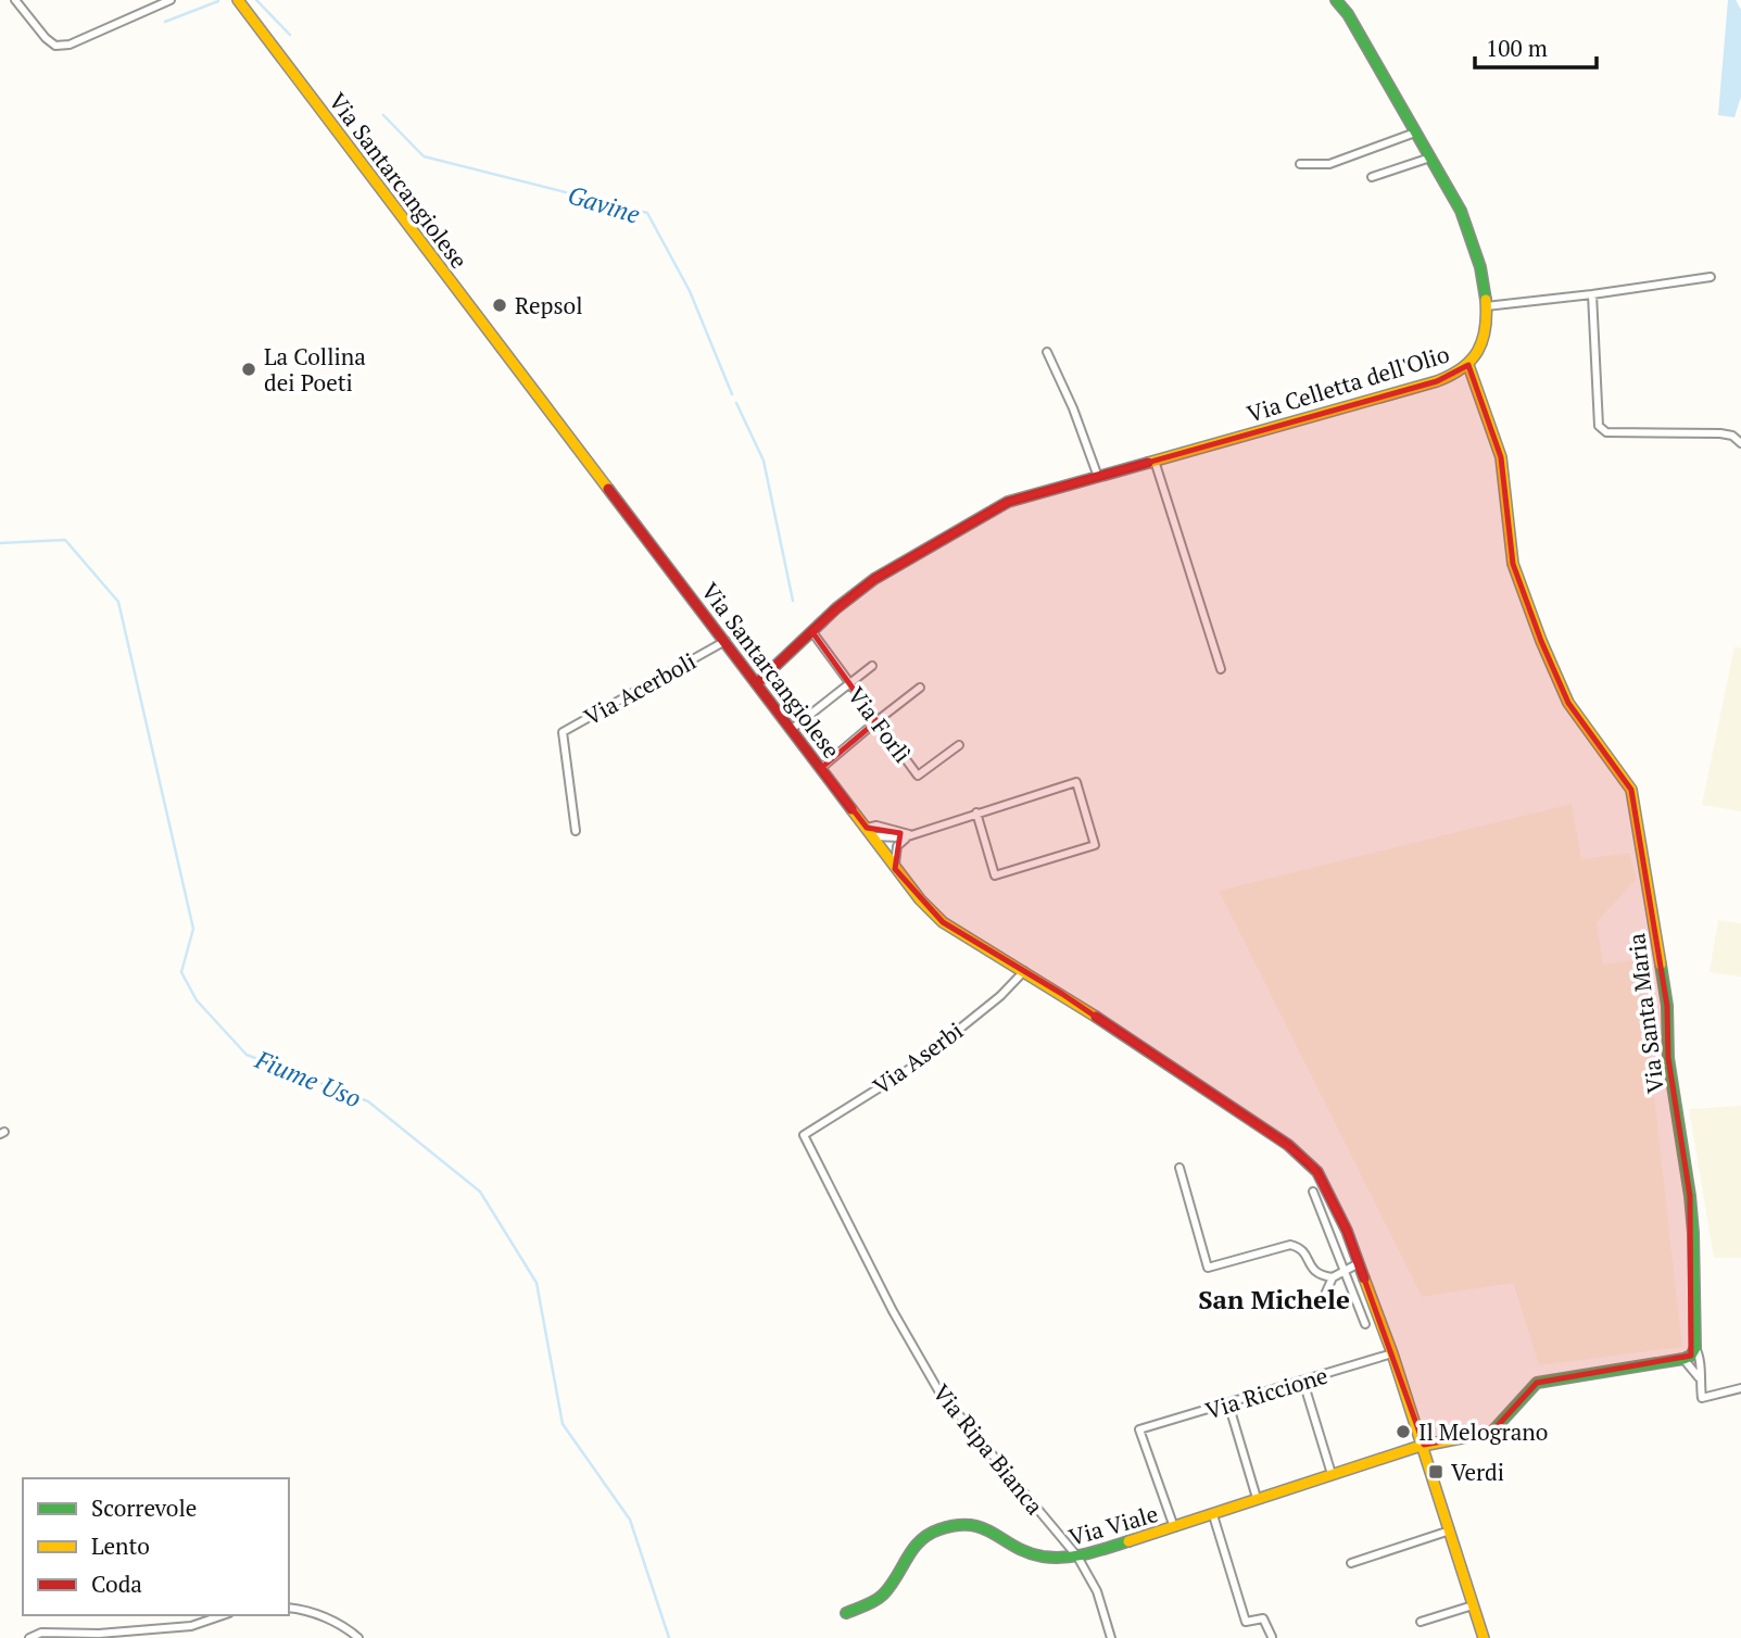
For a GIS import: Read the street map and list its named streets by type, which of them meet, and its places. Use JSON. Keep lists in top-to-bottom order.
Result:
{
  "streets": {
    "street": [
      "Via Santarcangiolese",
      "Via Celletta dell'Olio",
      "Via Acerboli",
      "Via Forlì",
      "Via Santa Maria",
      "Via Aserbi",
      "Via Riccione",
      "Via Ripa Bianca",
      "Via Viale"
    ]
  },
  "crossings": [
    ["Via Santarcangiolese", "Via Celletta dell'Olio"],
    ["Via Santarcangiolese", "Via Acerboli"],
    ["Via Santarcangiolese", "Via Aserbi"],
    ["Via Santarcangiolese", "Via Riccione"],
    ["Via Santarcangiolese", "Via Viale"],
    ["Via Celletta dell'Olio", "Via Forlì"],
    ["Via Celletta dell'Olio", "Via Santa Maria"],
    ["Via Aserbi", "Via Ripa Bianca"],
    ["Via Riccione", "Via Viale"],
    ["Via Ripa Bianca", "Via Viale"]
  ],
  "districts": ["San Michele"],
  "water": ["Gavine", "Fiume Uso"],
  "places": {
    "other": ["Repsol", "La Collina dei Poeti", "Il Melograno"],
    "transit": ["Verdi"]
  },
  "legend": ["Scorrevole", "Lento", "Coda"],
  "scale_bar": "100 m"
}
